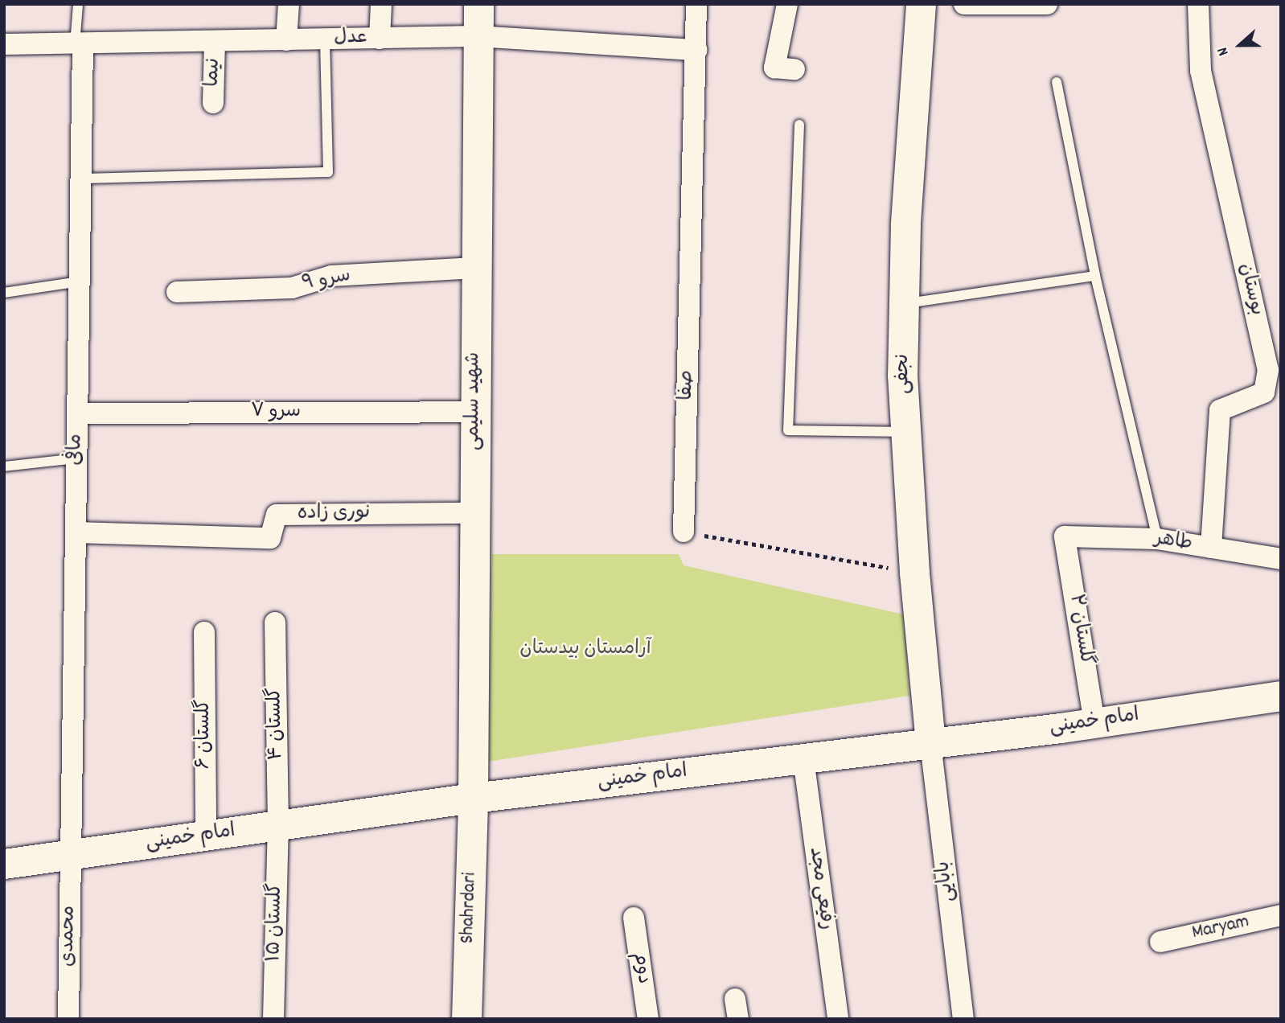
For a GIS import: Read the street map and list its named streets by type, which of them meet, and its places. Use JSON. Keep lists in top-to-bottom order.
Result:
{
  "streets": {
    "street": [
      "عدل",
      "نیما",
      "سرو ۹",
      "بوستان",
      "نجفی",
      "صفا",
      "شهید سلیمی",
      "سرو ۷",
      "مافی",
      "نوری زاده",
      "طاهر",
      "گلستان ۲",
      "امام خمینی",
      "گلستان ۴",
      "گلستان ۶",
      "بابایی",
      "رفیعی مجد",
      "Shahrdari",
      "گلستان ۱۵",
      "Maryam",
      "محمدی",
      "دوم"
    ]
  },
  "crossings": [
    ["عدل", "نیما"],
    ["عدل", "صفا"],
    ["عدل", "شهید سلیمی"],
    ["عدل", "مافی"],
    ["سرو ۹", "شهید سلیمی"],
    ["بوستان", "طاهر"],
    ["نجفی", "امام خمینی"],
    ["نجفی", "بابایی"],
    ["شهید سلیمی", "سرو ۷"],
    ["شهید سلیمی", "نوری زاده"],
    ["شهید سلیمی", "امام خمینی"],
    ["شهید سلیمی", "Shahrdari"],
    ["سرو ۷", "مافی"],
    ["مافی", "نوری زاده"],
    ["مافی", "امام خمینی"],
    ["مافی", "محمدی"],
    ["طاهر", "گلستان ۲"],
    ["گلستان ۲", "امام خمینی"],
    ["امام خمینی", "گلستان ۴"],
    ["امام خمینی", "گلستان ۶"],
    ["امام خمینی", "بابایی"],
    ["امام خمینی", "رفیعی مجد"],
    ["امام خمینی", "Shahrdari"],
    ["امام خمینی", "گلستان ۱۵"],
    ["امام خمینی", "محمدی"],
    ["گلستان ۴", "گلستان ۱۵"]
  ],
  "parks": ["آرامستان بیدستان"],
  "north": "left"
}
